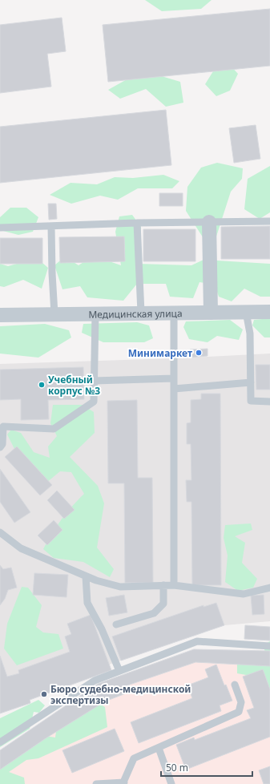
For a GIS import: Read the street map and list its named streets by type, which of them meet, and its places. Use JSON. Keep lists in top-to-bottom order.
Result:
{
  "streets": {
    "street": ["Медицинская улица"]
  },
  "places": ["Минимаркет", "Учебный корпус №3", "Бюро судебно-медицинской экспертизы"],
  "scale_bar": "50 m"
}
